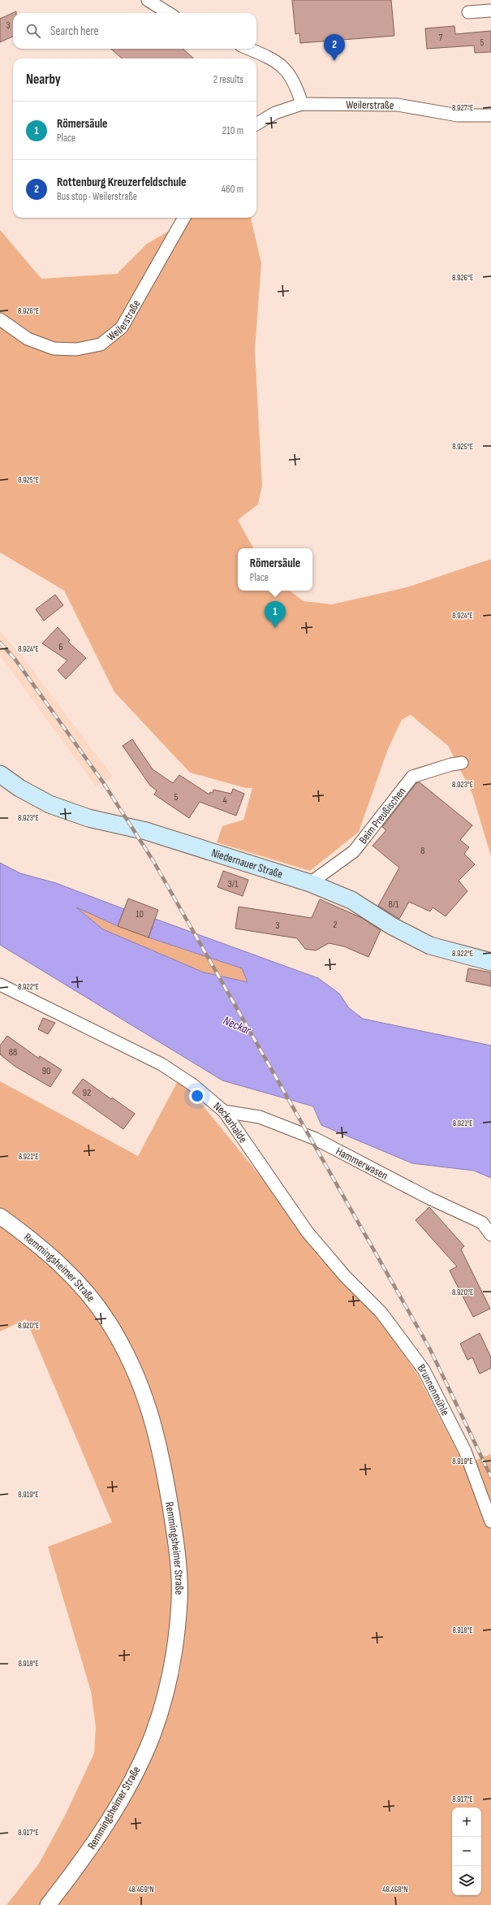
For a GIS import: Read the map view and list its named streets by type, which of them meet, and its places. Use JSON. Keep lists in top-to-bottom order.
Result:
{
  "streets": {
    "main road": ["Niedernauer Straße"],
    "street": [
      "Weilerstraße",
      "Beim Preußischen",
      "Neckarhalde",
      "Hammerwasen",
      "Remmingsheimer Straße",
      "Brunnenmühle"
    ]
  },
  "crossings": [
    ["Beim Preußischen", "Niedernauer Straße"],
    ["Neckarhalde", "Hammerwasen"],
    ["Neckarhalde", "Brunnenmühle"]
  ],
  "water": ["Neckar"],
  "house_numbers": [
    "3",
    "7",
    "5",
    "6",
    "5",
    "4",
    "8",
    "3/1",
    "8/1",
    "10",
    "2",
    "3",
    "88",
    "90",
    "92"
  ],
  "page": {
    "search": "Search here",
    "pins": ["2", "1"],
    "heading": ["Nearby", "2 results"],
    "list": [
      {
        "mark": "1",
        "name": "Römersäule",
        "note": "Place",
        "value": "210 m"
      },
      {
        "mark": "2",
        "name": "Rottenburg Kreuzerfeldschule",
        "note": "Bus stop · Weilerstraße",
        "value": "460 m"
      }
    ],
    "popup": ["Römersäule", "Place"],
    "map_buttons": ["+", "−"]
  },
  "coordinates": [
    "8.927°E",
    "8.926°E",
    "8.925°E",
    "8.924°E",
    "8.923°E",
    "8.922°E",
    "8.921°E",
    "8.920°E",
    "8.919°E",
    "8.918°E",
    "8.917°E",
    "48.469°N",
    "48.468°N"
  ]
}
